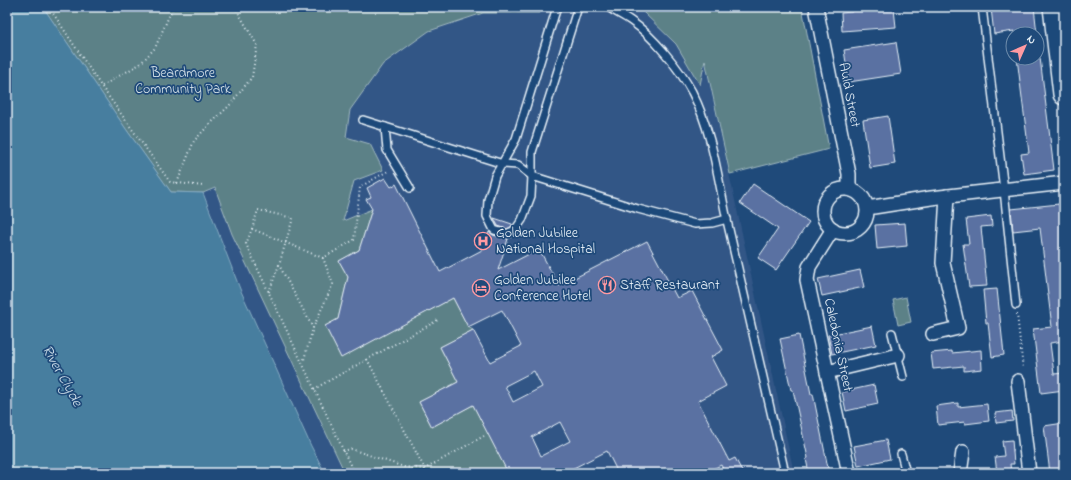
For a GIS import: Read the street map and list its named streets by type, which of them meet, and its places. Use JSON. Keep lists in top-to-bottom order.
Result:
{
  "streets": {
    "street": ["Auld Street", "Caledonia Street"]
  },
  "crossings": [
    ["Auld Street", "Caledonia Street"]
  ],
  "water": ["River Clyde"],
  "parks": ["Beardmore Community Park"],
  "places": {
    "hospital": ["Golden Jubilee National Hospital"],
    "restaurant": ["Staff Restaurant"],
    "hotel": ["Golden Jubilee Conference Hotel"]
  },
  "north": "top right"
}
